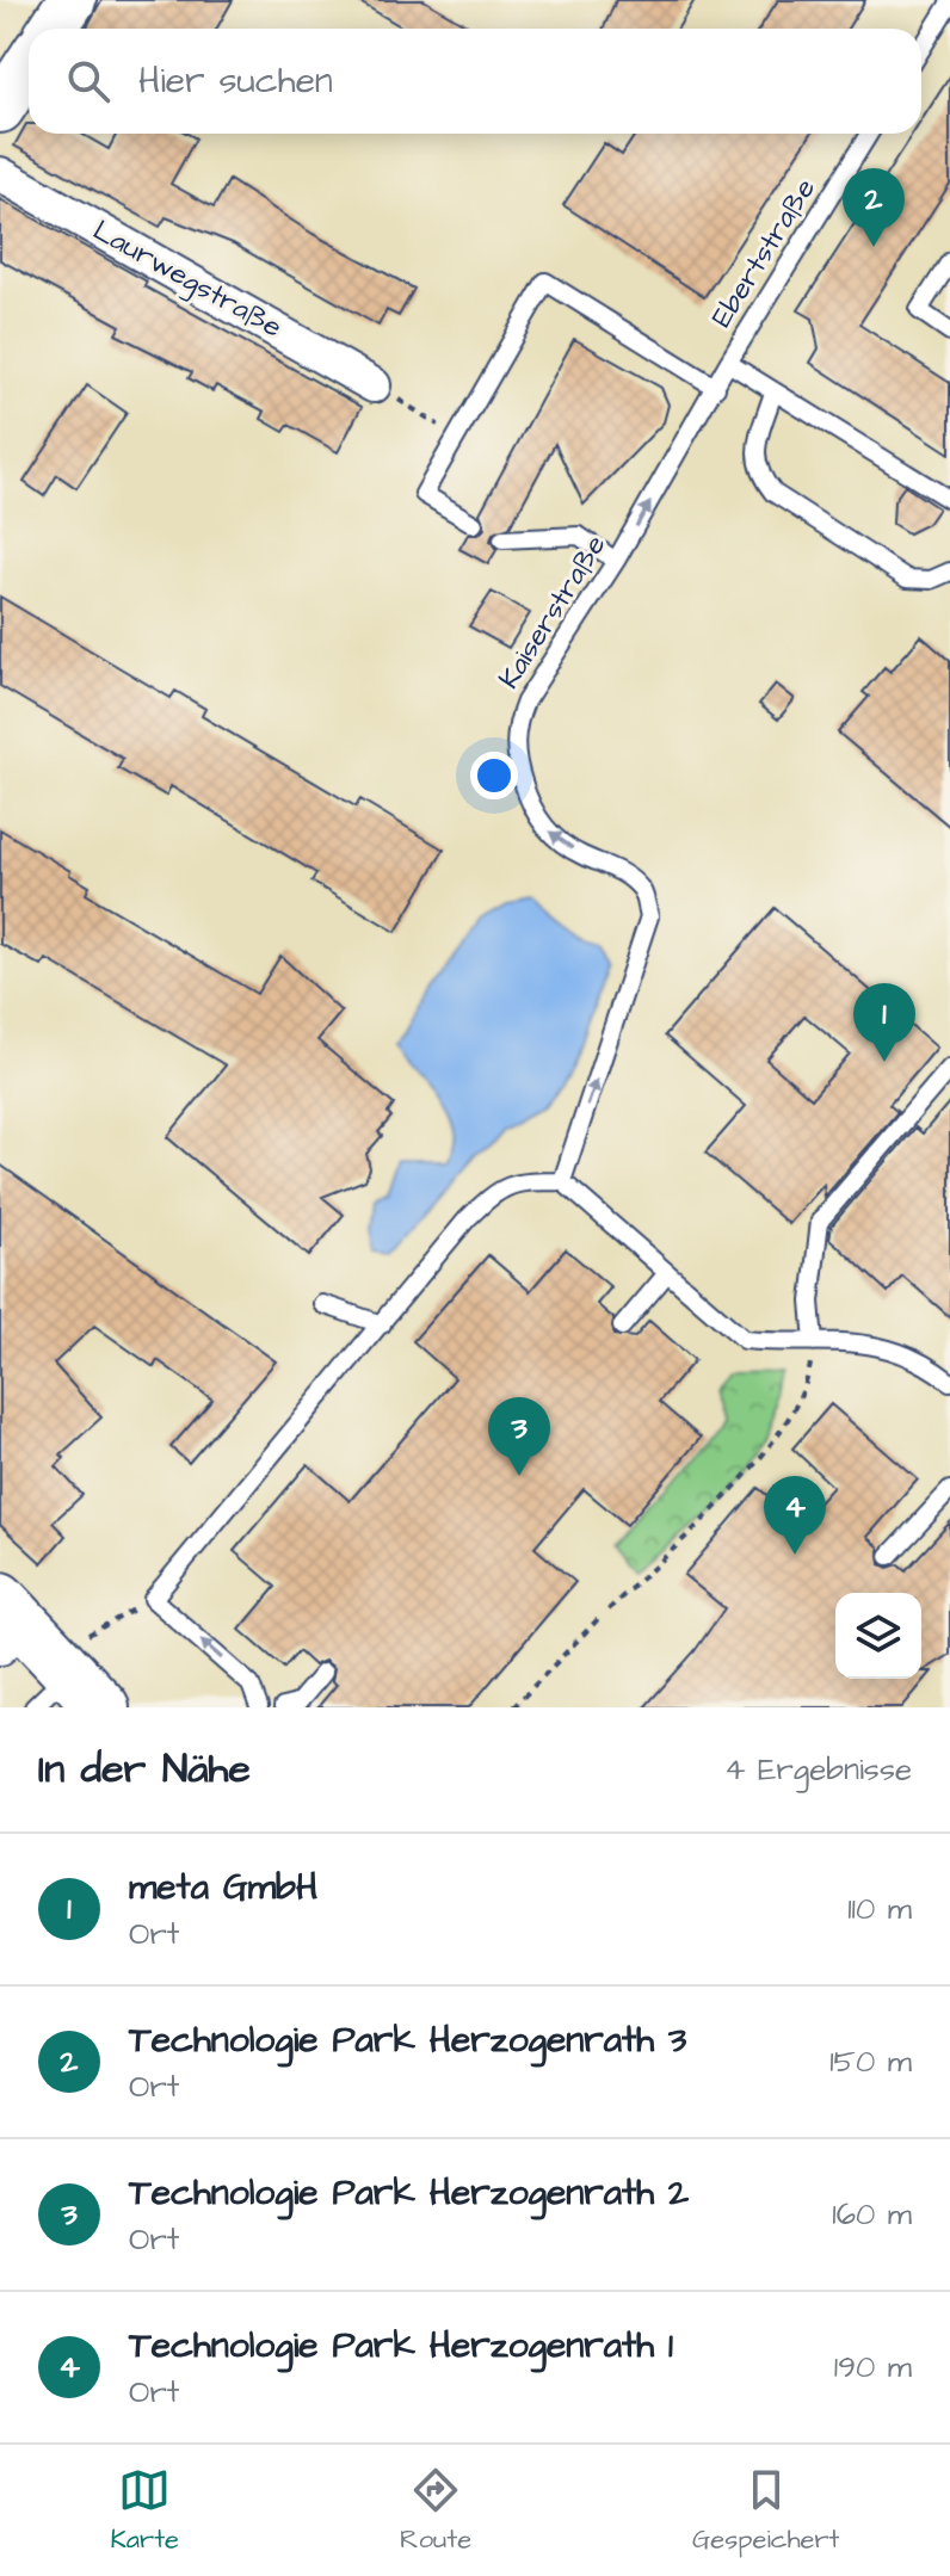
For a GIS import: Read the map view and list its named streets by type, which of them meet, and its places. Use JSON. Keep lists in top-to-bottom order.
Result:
{
  "streets": {
    "street": ["Laurwegstraße"],
    "lane": ["Ebertstraße", "Kaiserstraße"]
  },
  "crossings": [
    ["Ebertstraße", "Kaiserstraße"]
  ],
  "one_way": ["Kaiserstraße"],
  "page": {
    "search": "Hier suchen",
    "pins": [
      "2",
      "1",
      "3",
      "4"
    ],
    "heading": ["In der Nähe", "4 Ergebnisse"],
    "list": [
      {
        "mark": "1",
        "name": "meta GmbH",
        "note": "Ort",
        "value": "110 m"
      },
      {
        "mark": "2",
        "name": "Technologie Park Herzogenrath 3",
        "note": "Ort",
        "value": "150 m"
      },
      {
        "mark": "3",
        "name": "Technologie Park Herzogenrath 2",
        "note": "Ort",
        "value": "160 m"
      },
      {
        "mark": "4",
        "name": "Technologie Park Herzogenrath 1",
        "note": "Ort",
        "value": "190 m"
      }
    ],
    "nav": ["Karte", "Route", "Gespeichert"]
  }
}
